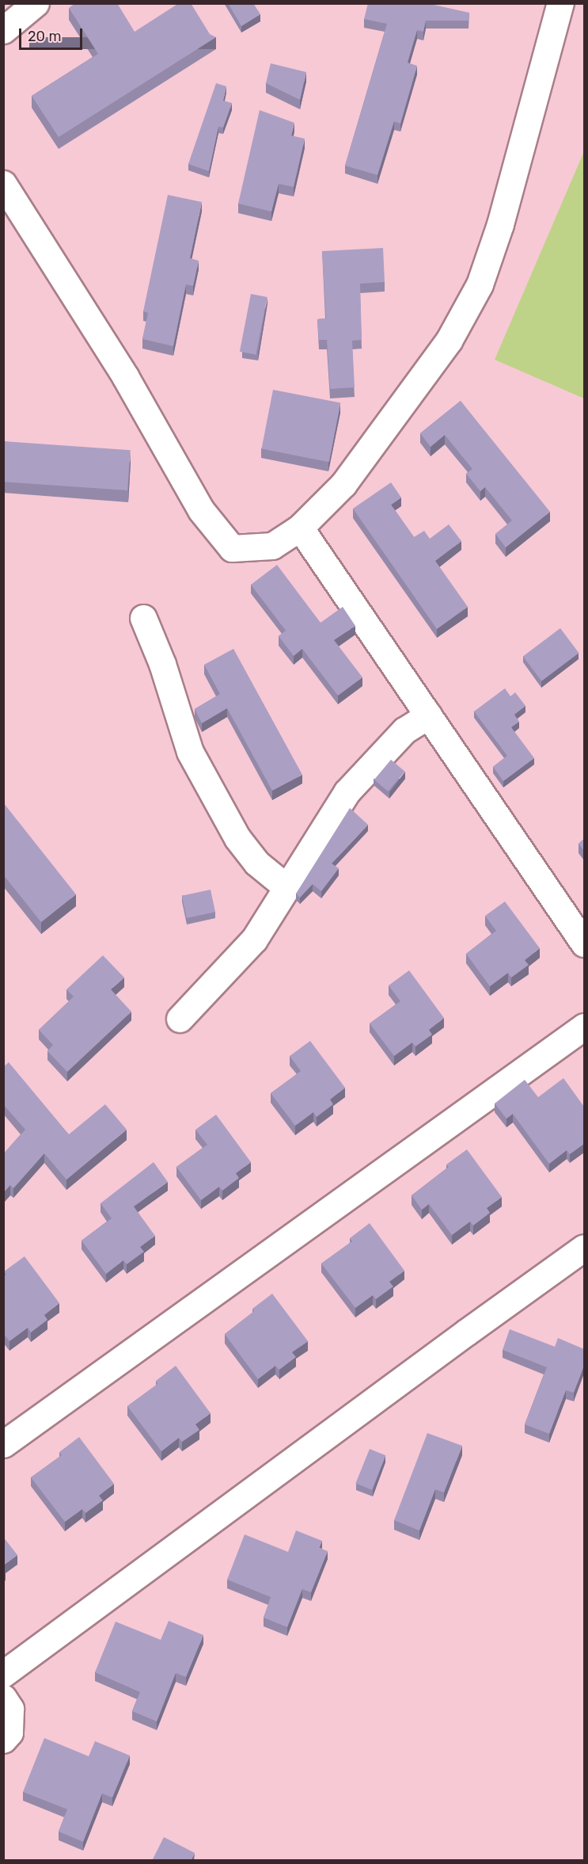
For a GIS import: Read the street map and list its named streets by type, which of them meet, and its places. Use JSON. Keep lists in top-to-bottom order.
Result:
{
  "scale_bar": "20 m"
}
